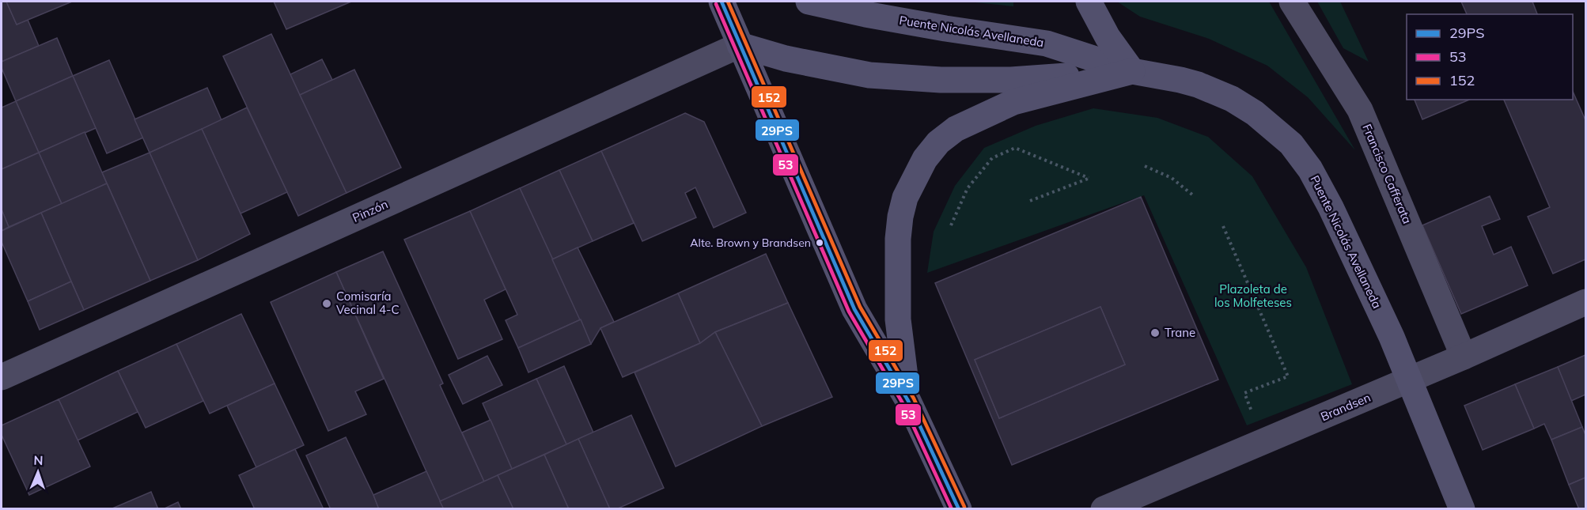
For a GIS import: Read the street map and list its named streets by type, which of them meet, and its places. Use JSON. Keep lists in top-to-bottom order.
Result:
{
  "streets": {
    "main road": ["Puente Nicolás Avellaneda"],
    "street": ["Francisco Cafferata", "Pinzón", "Brandsen"]
  },
  "crossings": [
    ["Puente Nicolás Avellaneda", "Pinzón"],
    ["Francisco Cafferata", "Brandsen"]
  ],
  "parks": ["Plazoleta de los Molfeteses"],
  "places": ["Alte. Brown y Brandsen", "Comisaría Vecinal 4-C", "Trane"],
  "lines": ["transit line 29PS", "transit line 152", "transit line 53"],
  "legend": ["29PS", "53", "152"],
  "north": "top"
}
